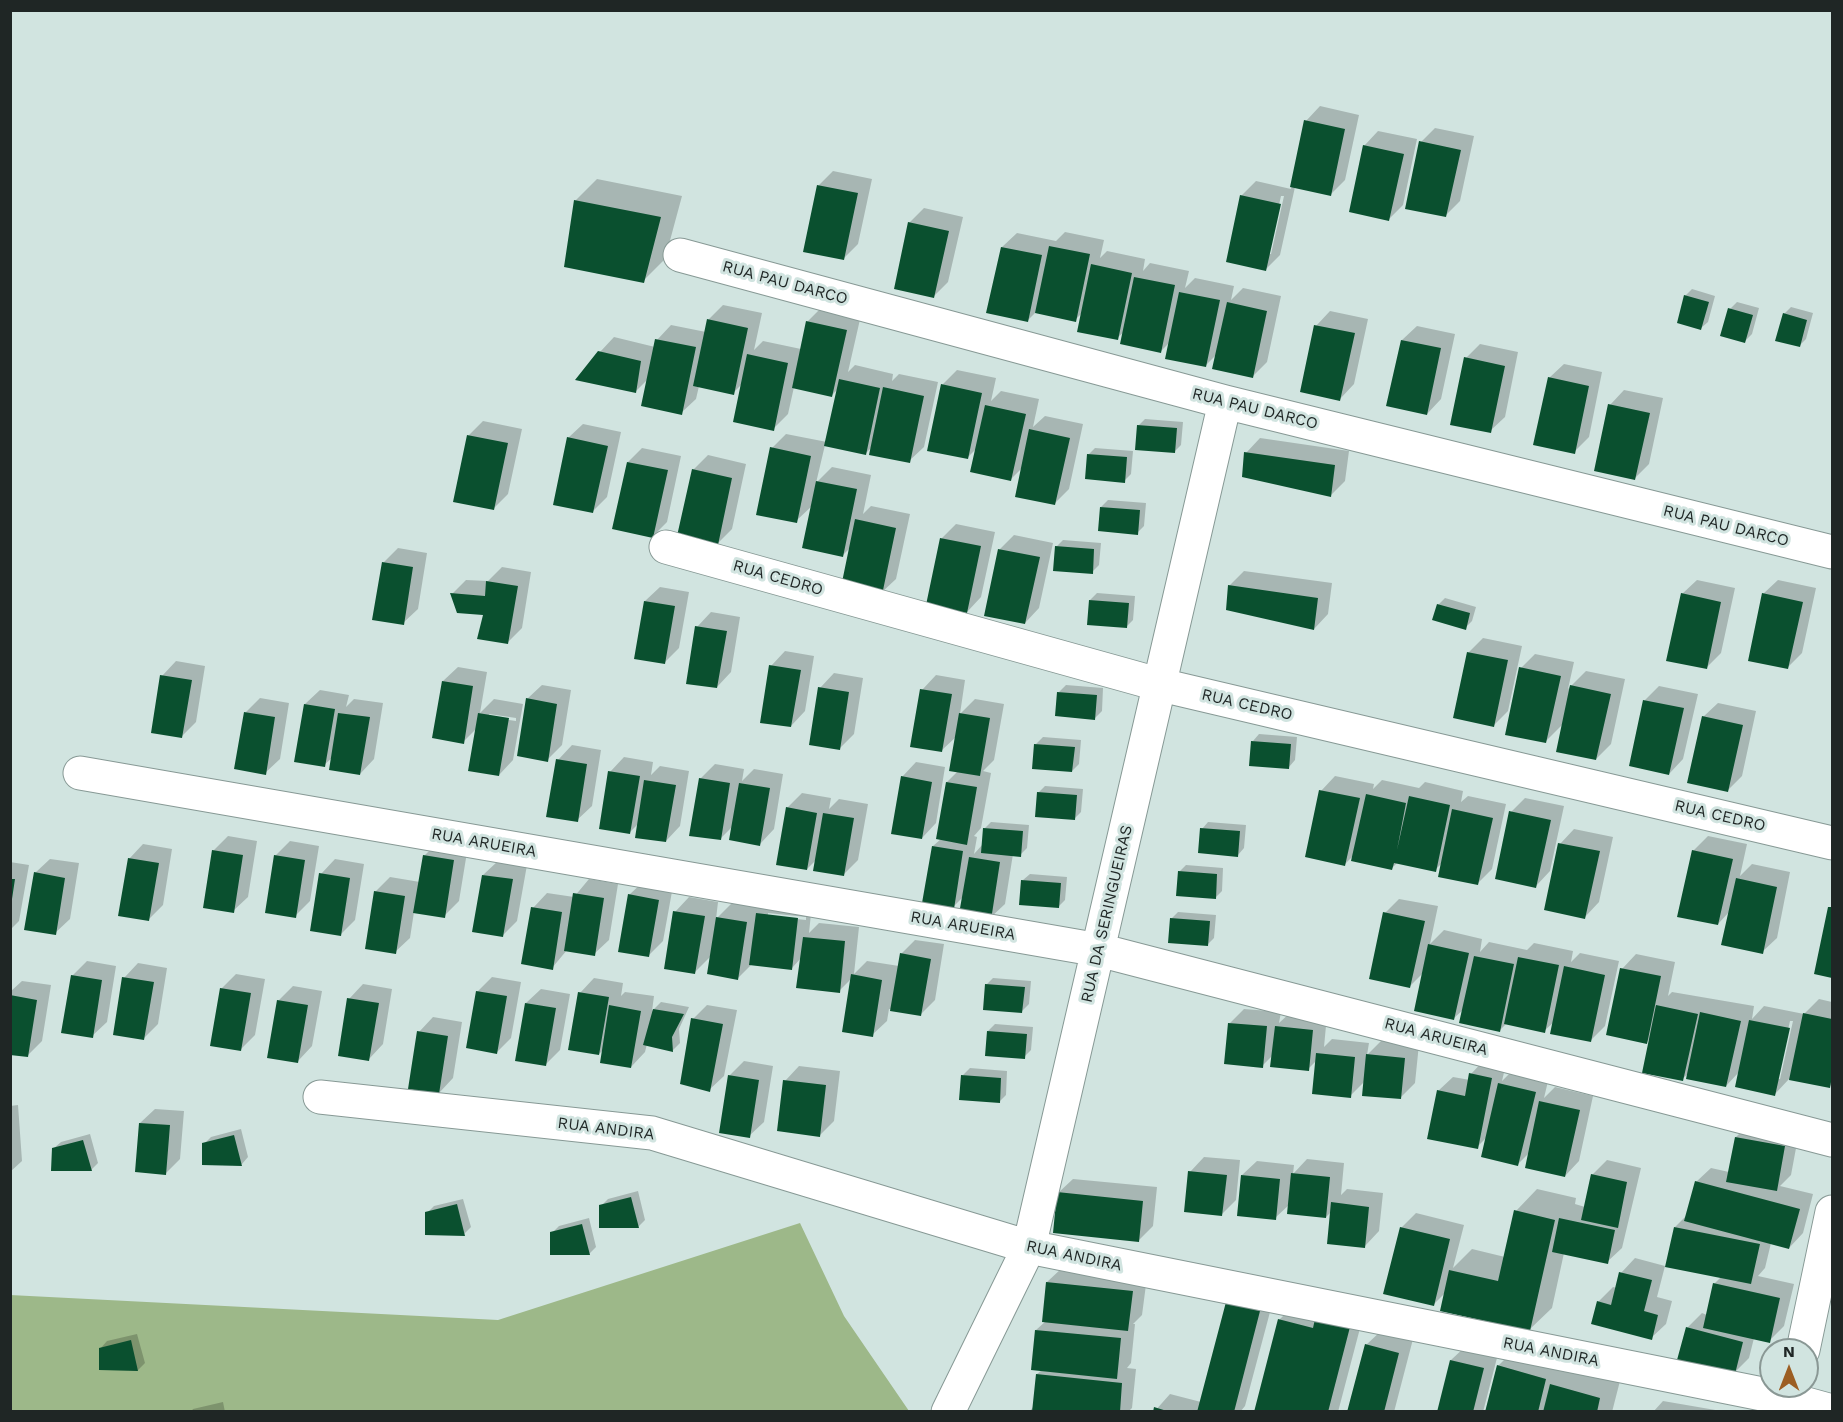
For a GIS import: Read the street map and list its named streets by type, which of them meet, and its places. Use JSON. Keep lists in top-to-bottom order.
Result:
{
  "streets": {
    "street": [
      "RUA PAU DARCO",
      "RUA CEDRO",
      "RUA ARUEIRA",
      "RUA DA SERINGUEIRAS",
      "RUA ANDIRA"
    ]
  },
  "crossings": [
    ["RUA PAU DARCO", "RUA DA SERINGUEIRAS"],
    ["RUA CEDRO", "RUA DA SERINGUEIRAS"],
    ["RUA ARUEIRA", "RUA DA SERINGUEIRAS"],
    ["RUA DA SERINGUEIRAS", "RUA ANDIRA"]
  ],
  "north": "top"
}
